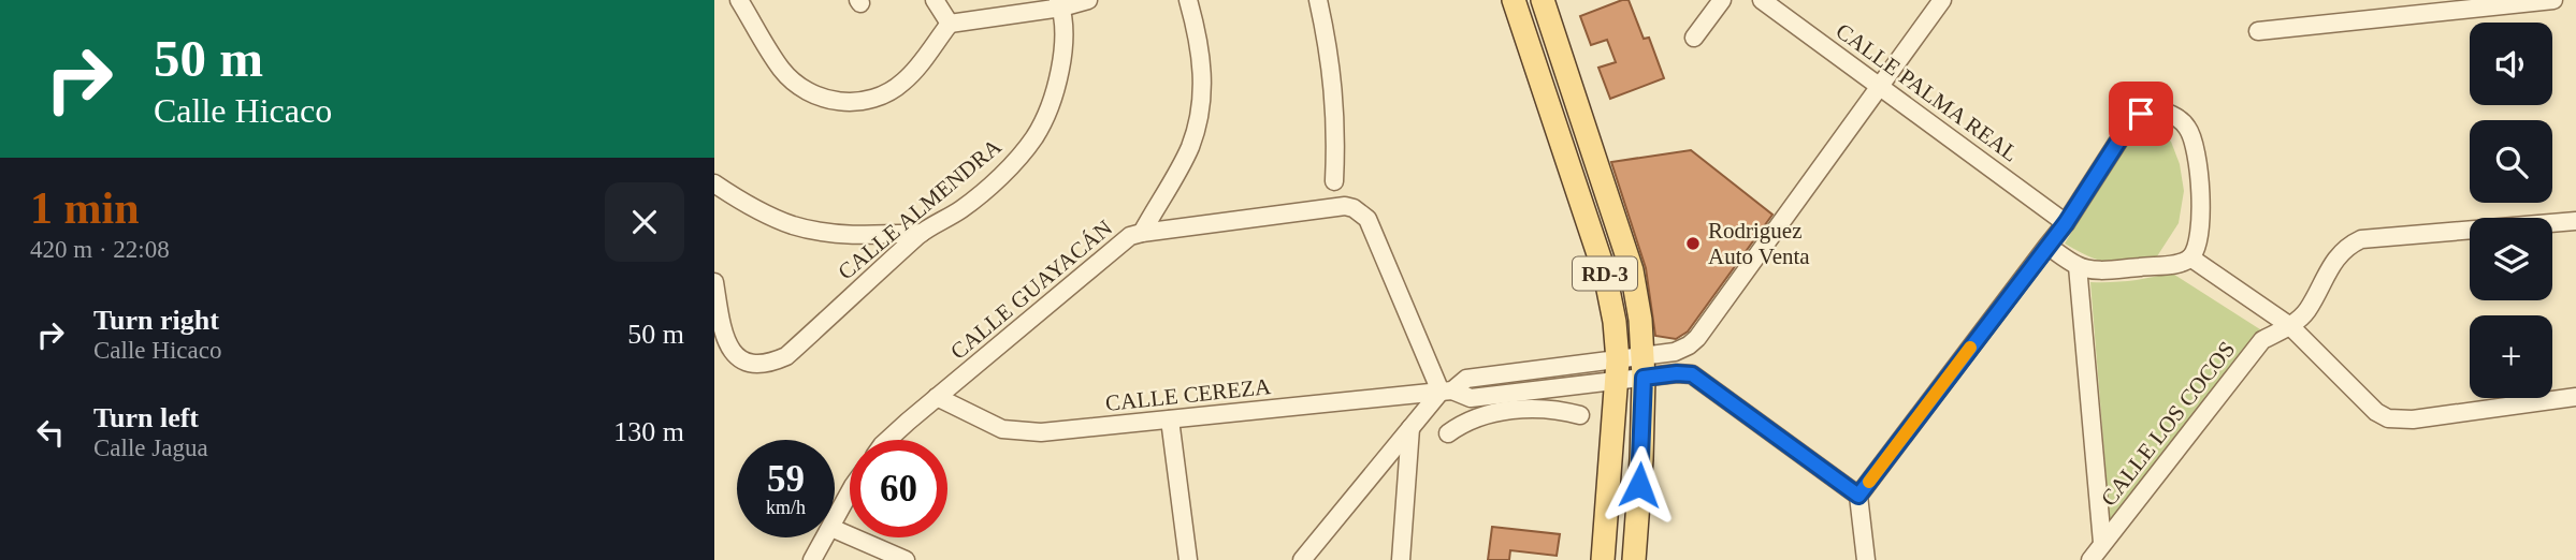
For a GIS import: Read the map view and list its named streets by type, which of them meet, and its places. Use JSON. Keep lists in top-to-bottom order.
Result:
{
  "streets": {
    "main road": ["RD-3"],
    "street": [
      "CALLE PALMA REAL",
      "CALLE ALMENDRA",
      "CALLE GUAYACÁN",
      "CALLE CEREZA",
      "CALLE LOS COCOS"
    ]
  },
  "crossings": [
    ["RD-3", "CALLE CEREZA"],
    ["CALLE GUAYACÁN", "CALLE CEREZA"]
  ],
  "places": ["Rodriguez Auto Venta"],
  "page": {
    "turn": ["50 m", "Calle Hicaco"],
    "map_buttons": "+",
    "heading": ["1 min", "420 m · 22:08"],
    "list": [
      {
        "name": "Turn right",
        "note": "Calle Hicaco",
        "value": "50 m"
      },
      {
        "name": "Turn left",
        "note": "Calle Jagua",
        "value": "130 m"
      }
    ],
    "speed": "59 km/h",
    "limit": "60"
  }
}
